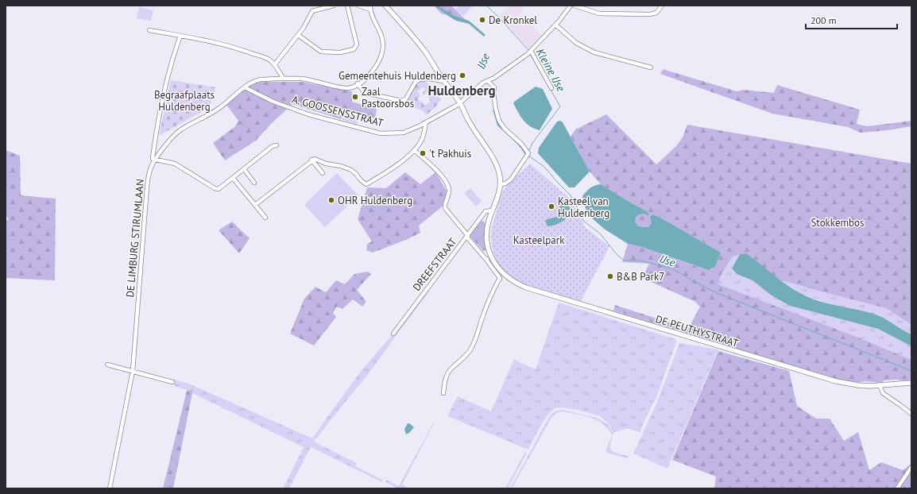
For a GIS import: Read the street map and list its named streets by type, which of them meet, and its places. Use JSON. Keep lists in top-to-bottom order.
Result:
{
  "streets": {
    "main road": ["DE PEUTHYSTRAAT"],
    "street": ["A. GOOSSENSSTRAAT", "DE LIMBURG STIRUMLAAN", "DREEFSTRAAT"]
  },
  "crossings": [
    ["A. GOOSSENSSTRAAT", "DE LIMBURG STIRUMLAAN"],
    ["A. GOOSSENSSTRAAT", "DE PEUTHYSTRAAT"],
    ["DREEFSTRAAT", "DE PEUTHYSTRAAT"]
  ],
  "districts": ["Huldenberg"],
  "water": ["IJse", "Kleine IJse"],
  "parks": ["Begraafplaats Huldenberg", "Stokkembos", "Kasteelpark"],
  "places": [
    "De Kronkel",
    "Gemeentehuis Huldenberg",
    "Zaal Pastoorsbos",
    "'t Pakhuis",
    "OHR Huldenberg",
    "Kasteel van Huldenberg",
    "B&B Park7"
  ],
  "scale_bar": "200 m"
}
